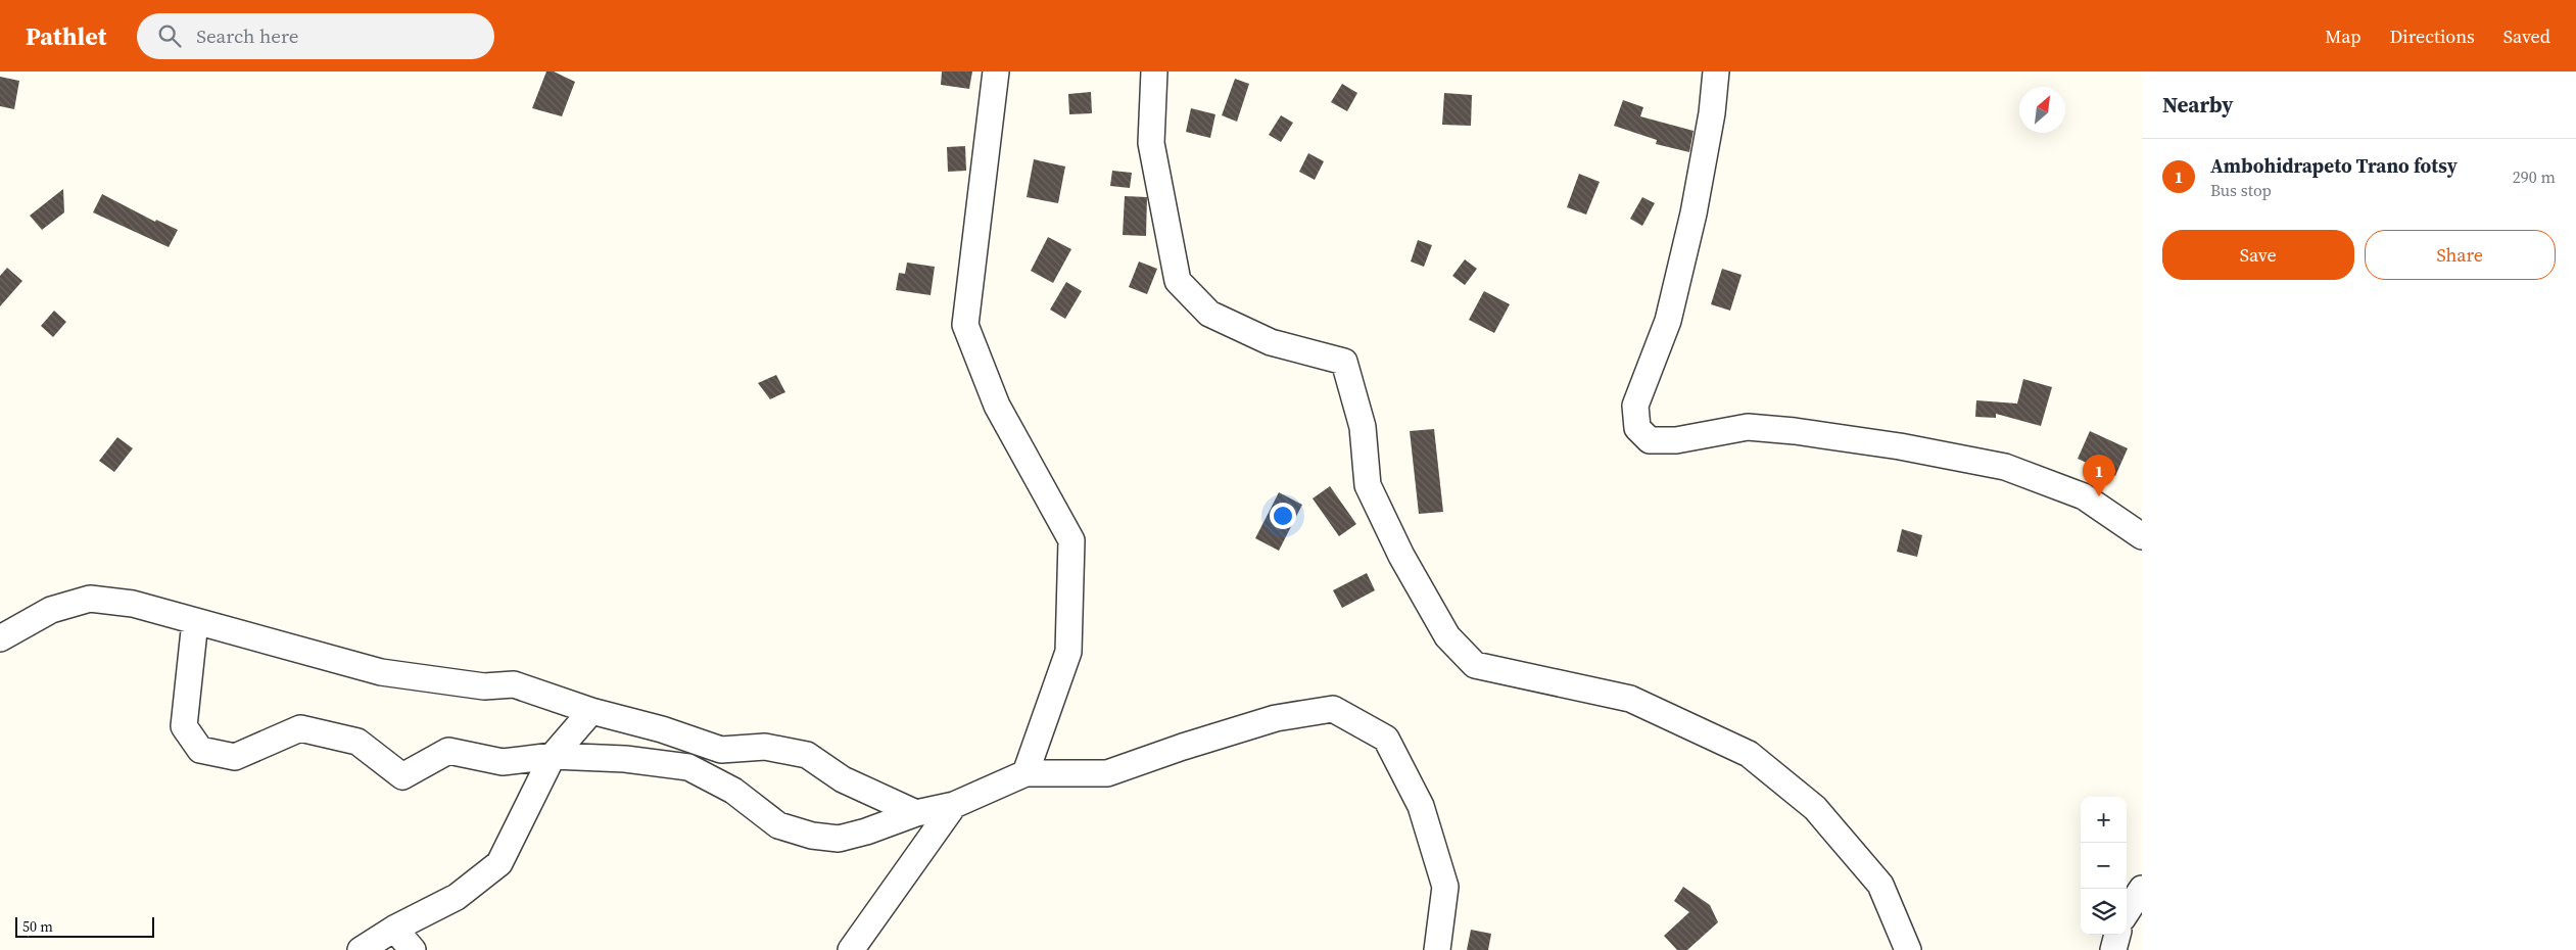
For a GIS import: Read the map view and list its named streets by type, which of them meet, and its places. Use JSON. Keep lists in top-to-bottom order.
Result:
{
  "scale_bar": "50 m",
  "north": "top right",
  "page": {
    "header": "Pathlet",
    "search": "Search here",
    "nav": ["Map", "Directions", "Saved"],
    "heading": "Nearby",
    "list": [
      {
        "mark": "1",
        "name": "Ambohidrapeto Trano fotsy",
        "note": "Bus stop",
        "value": "290 m"
      }
    ],
    "buttons": ["Save", "Share"],
    "pins": "1",
    "map_buttons": ["+", "−"],
    "scale": "50 m"
  }
}
